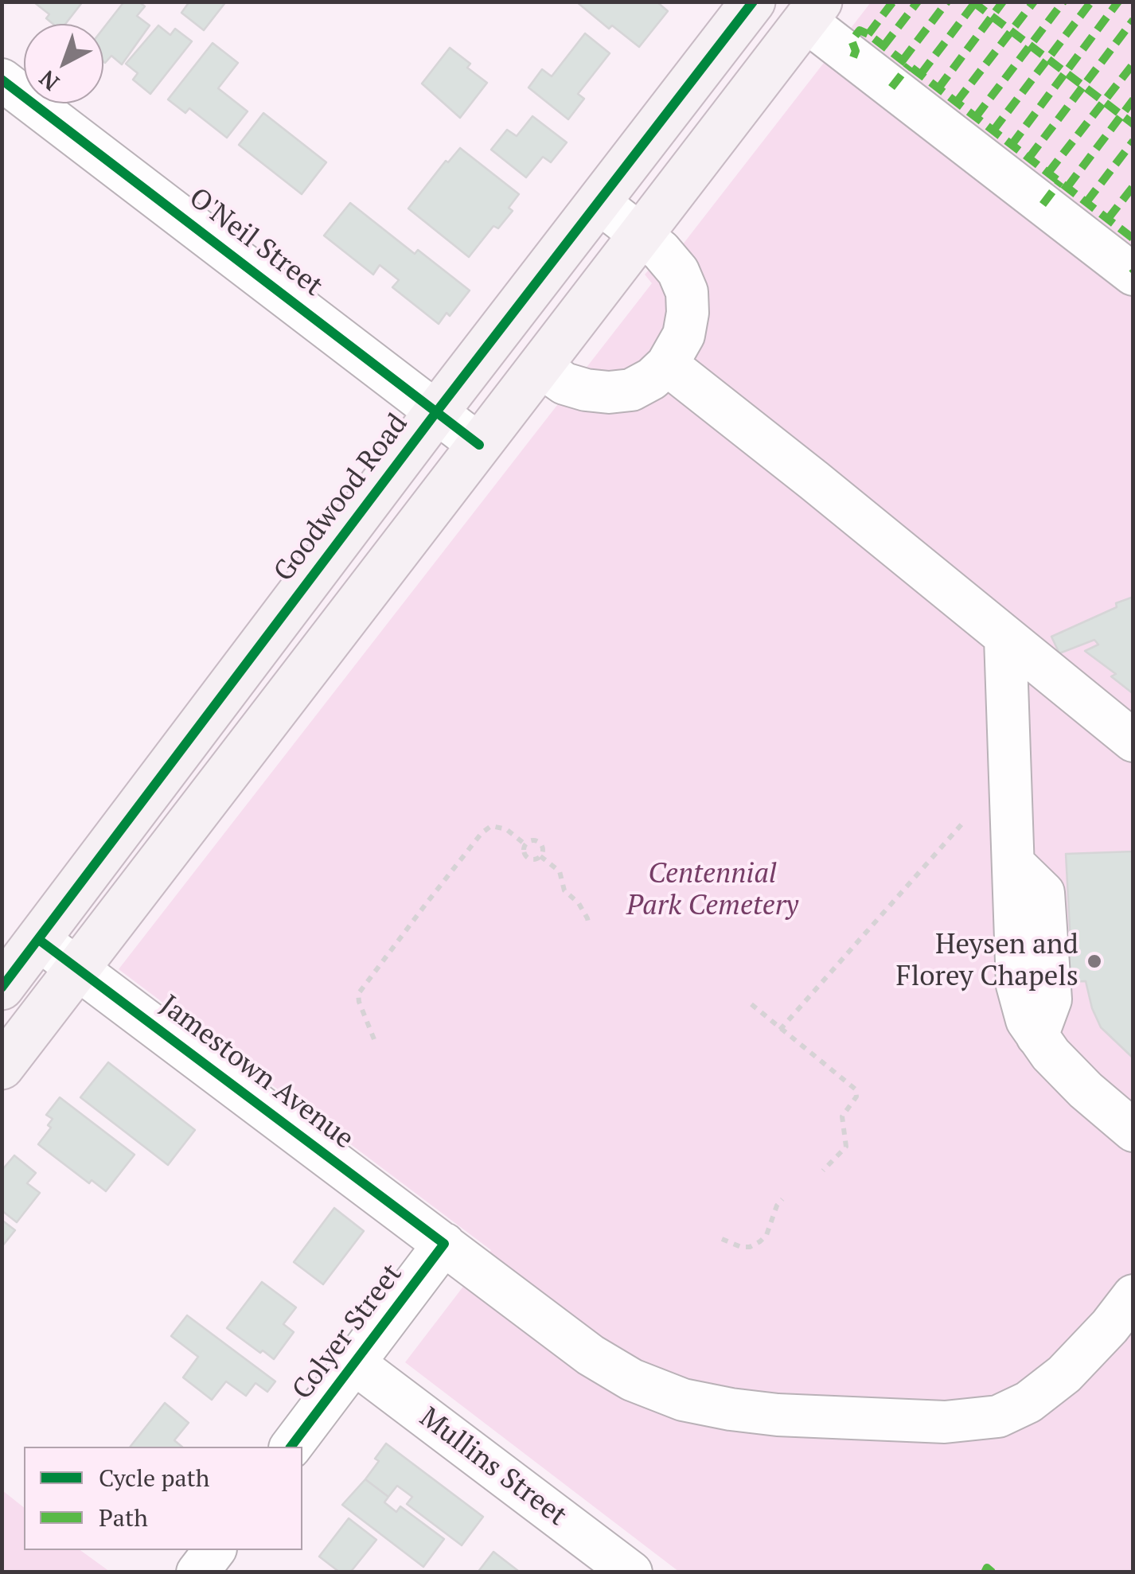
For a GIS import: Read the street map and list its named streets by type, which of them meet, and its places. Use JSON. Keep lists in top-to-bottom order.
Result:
{
  "streets": {
    "main road": ["Goodwood Road"],
    "street": [
      "O'Neil Street",
      "Jamestown Avenue",
      "Colyer Street",
      "Mullins Street"
    ]
  },
  "crossings": [
    ["O'Neil Street", "Goodwood Road"],
    ["Goodwood Road", "Jamestown Avenue"],
    ["Jamestown Avenue", "Colyer Street"],
    ["Colyer Street", "Mullins Street"]
  ],
  "parks": ["Centennial Park Cemetery"],
  "places": ["Heysen and Florey Chapels"],
  "legend": ["Cycle path", "Path"],
  "north": "bottom left"
}
